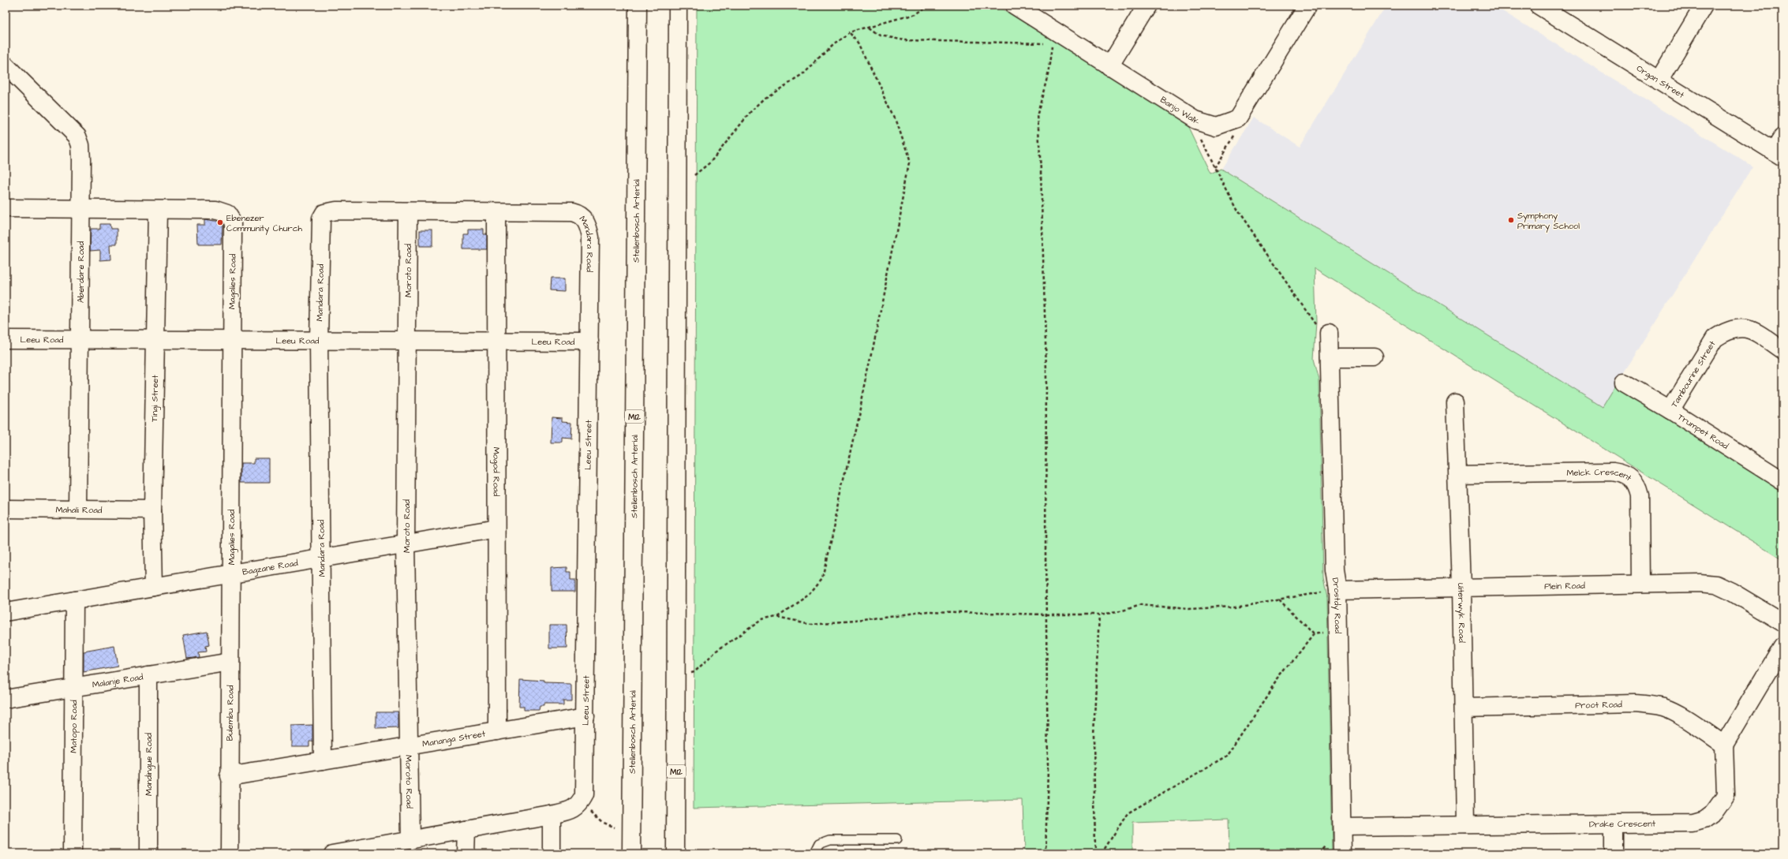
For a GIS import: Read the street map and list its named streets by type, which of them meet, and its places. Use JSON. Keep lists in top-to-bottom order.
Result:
{
  "streets": {
    "street": [
      "Organ Street",
      "Banjo Walk",
      "Stellenbosch Arterial",
      "Mandara Road",
      "Moroto Road",
      "Aberdare Road",
      "Magalies Road",
      "Leeu Road",
      "Tambourine Street",
      "Tingi Street",
      "M12",
      "Trumpet Road",
      "Leeu Street",
      "Mogod Road",
      "Melck Crescent",
      "Mahali Road",
      "Bagzane Road",
      "Plein Road",
      "Drostdy Road",
      "Uiterwyk Road",
      "Malanje Road",
      "Proot Road",
      "Bulembu Road",
      "Matopo Road",
      "Mananga Street",
      "Mandingue Road",
      "Drake Crescent"
    ]
  },
  "crossings": [
    ["Mandara Road", "Moroto Road"],
    ["Mandara Road", "Leeu Road"],
    ["Mandara Road", "Leeu Street"],
    ["Mandara Road", "Mogod Road"],
    ["Mandara Road", "Bagzane Road"],
    ["Mandara Road", "Mananga Street"],
    ["Moroto Road", "Leeu Road"],
    ["Moroto Road", "Bagzane Road"],
    ["Moroto Road", "Mananga Street"],
    ["Aberdare Road", "Magalies Road"],
    ["Aberdare Road", "Leeu Road"],
    ["Aberdare Road", "Mahali Road"],
    ["Magalies Road", "Leeu Road"],
    ["Magalies Road", "Tingi Street"],
    ["Magalies Road", "Bagzane Road"],
    ["Magalies Road", "Bulembu Road"],
    ["Leeu Road", "Tingi Street"],
    ["Leeu Road", "Leeu Street"],
    ["Leeu Road", "Mogod Road"],
    ["Tambourine Street", "Trumpet Road"],
    ["Tingi Street", "Mahali Road"],
    ["Tingi Street", "Bagzane Road"],
    ["Leeu Street", "Mananga Street"],
    ["Mogod Road", "Bagzane Road"],
    ["Mogod Road", "Mananga Street"],
    ["Melck Crescent", "Plein Road"],
    ["Melck Crescent", "Uiterwyk Road"],
    ["Bagzane Road", "Bulembu Road"],
    ["Bagzane Road", "Matopo Road"],
    ["Plein Road", "Drostdy Road"],
    ["Plein Road", "Uiterwyk Road"],
    ["Drostdy Road", "Drake Crescent"],
    ["Uiterwyk Road", "Proot Road"],
    ["Uiterwyk Road", "Drake Crescent"],
    ["Malanje Road", "Bulembu Road"],
    ["Malanje Road", "Matopo Road"],
    ["Malanje Road", "Mandingue Road"],
    ["Proot Road", "Drake Crescent"],
    ["Bulembu Road", "Mananga Street"]
  ],
  "places": ["Symphony Primary School", "Ebenezer Community Church"]
}
